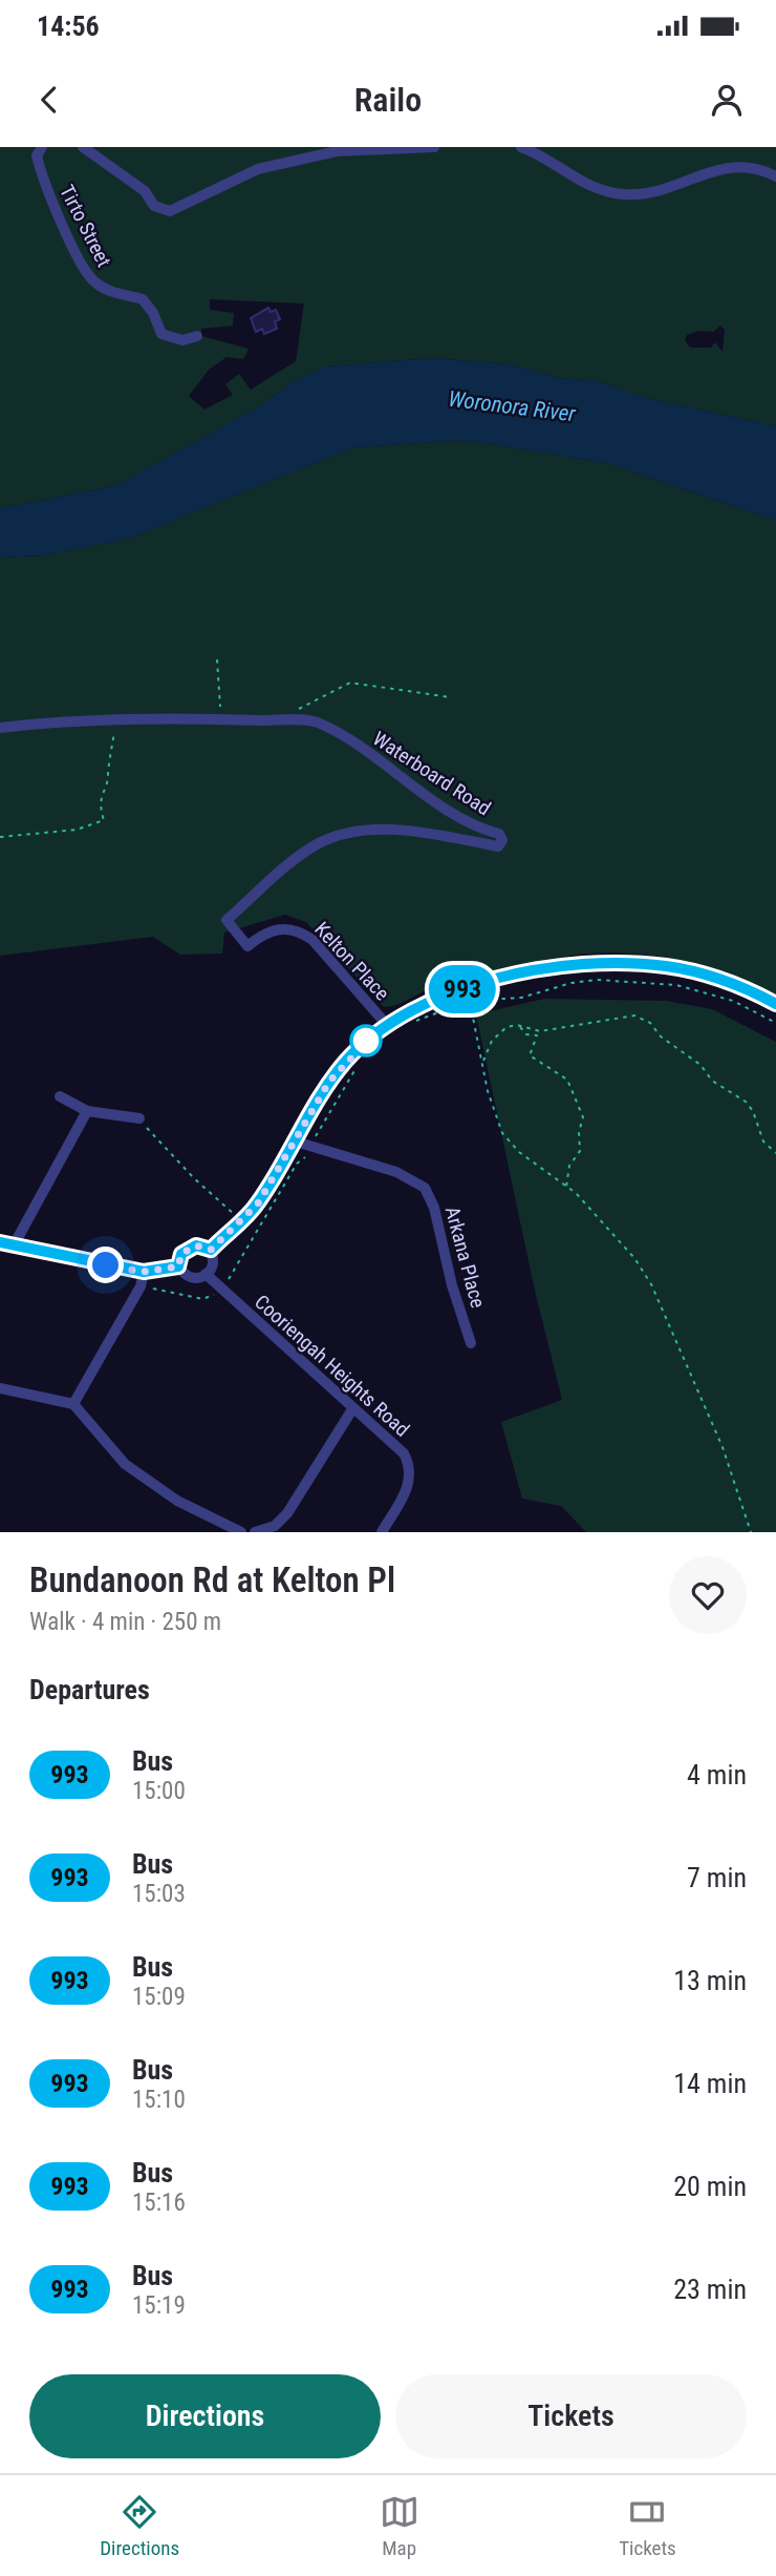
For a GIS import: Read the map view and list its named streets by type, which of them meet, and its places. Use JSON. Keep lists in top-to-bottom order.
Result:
{
  "streets": {
    "street": [
      "Tirto Street",
      "Waterboard Road",
      "Kelton Place",
      "Arkana Place",
      "Cooriengah Heights Road"
    ]
  },
  "crossings": [
    ["Waterboard Road", "Kelton Place"]
  ],
  "water": ["Woronora River"],
  "lines": ["bus line 993"],
  "page": {
    "status": "14:56",
    "header": "Railo",
    "on_map": "993",
    "heading": [
      ["Bundanoon Rd at Kelton Pl", "Walk · 4 min · 250 m"],
      "Departures"
    ],
    "list": [
      {
        "mark": "993",
        "name": "Bus",
        "note": "15:00",
        "value": "4 min"
      },
      {
        "mark": "993",
        "name": "Bus",
        "note": "15:03",
        "value": "7 min"
      },
      {
        "mark": "993",
        "name": "Bus",
        "note": "15:09",
        "value": "13 min"
      },
      {
        "mark": "993",
        "name": "Bus",
        "note": "15:10",
        "value": "14 min"
      },
      {
        "mark": "993",
        "name": "Bus",
        "note": "15:16",
        "value": "20 min"
      },
      {
        "mark": "993",
        "name": "Bus",
        "note": "15:19",
        "value": "23 min"
      }
    ],
    "buttons": ["Directions", "Tickets"],
    "tabs": ["Directions", "Map", "Tickets"]
  }
}
